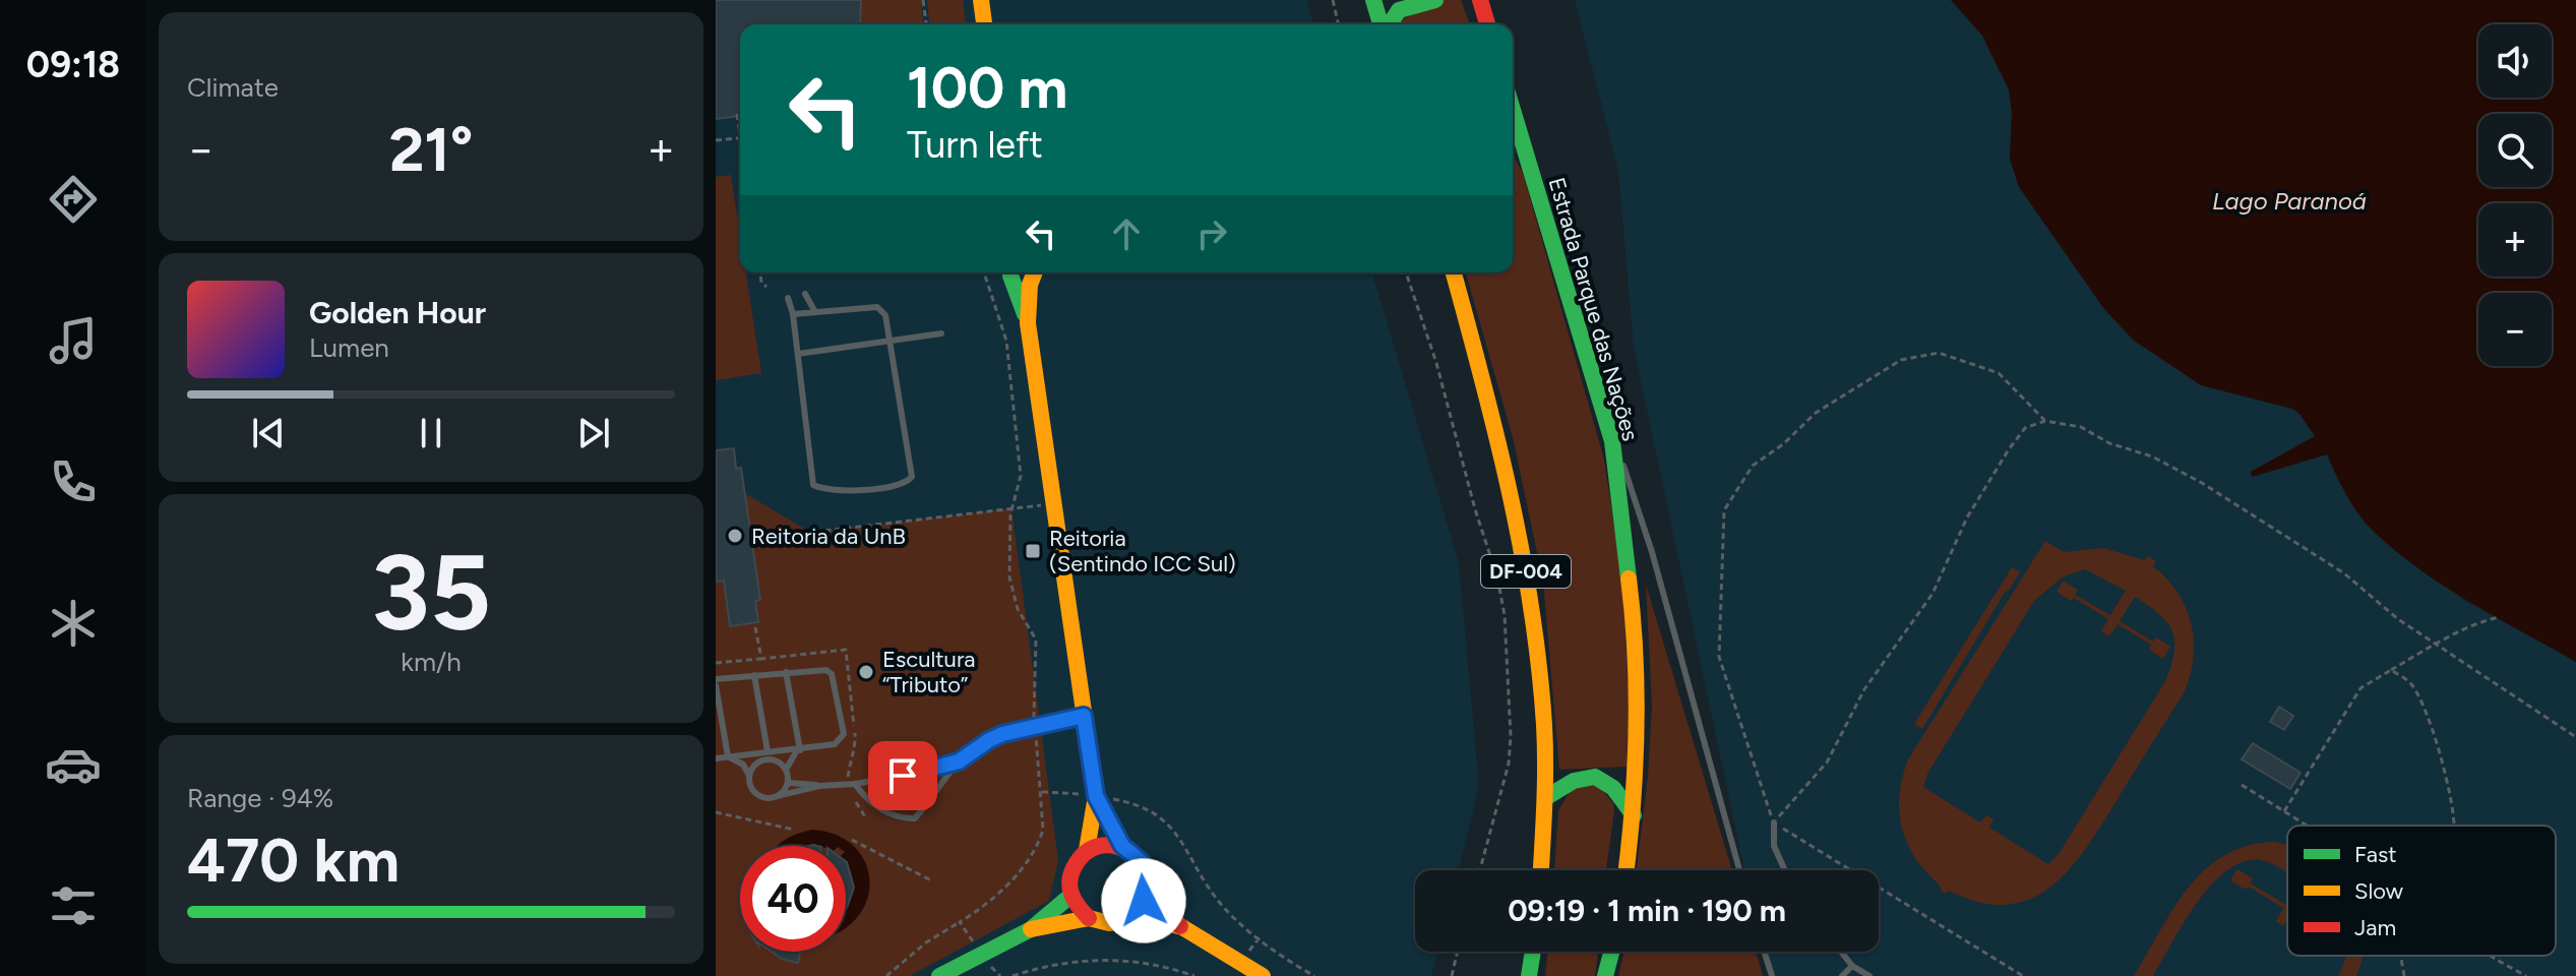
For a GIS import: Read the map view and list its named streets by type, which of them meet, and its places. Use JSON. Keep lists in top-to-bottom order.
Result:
{
  "streets": {
    "main road": ["Estrada Parque das Nações", "DF-004"]
  },
  "water": ["Lago Paranoá"],
  "places": {
    "other": ["Reitoria da UnB", "Escultura “Tributo”"],
    "transit": ["Reitoria (Sentindo ICC Sul)"]
  },
  "legend": ["Fast", "Slow", "Jam"],
  "page": {
    "tabs": "09:18",
    "tile": [
      "Climate",
      ["35", "km/h"],
      ["Range · 94%", "470 km"]
    ],
    "map_buttons": ["+", "−"],
    "turn": ["100 m", "Turn left"],
    "heat": ["−", "21°", "+"],
    "song": ["Golden Hour", "Lumen"],
    "limit": "40",
    "trip": "09:19 · 1 min · 190 m"
  }
}
